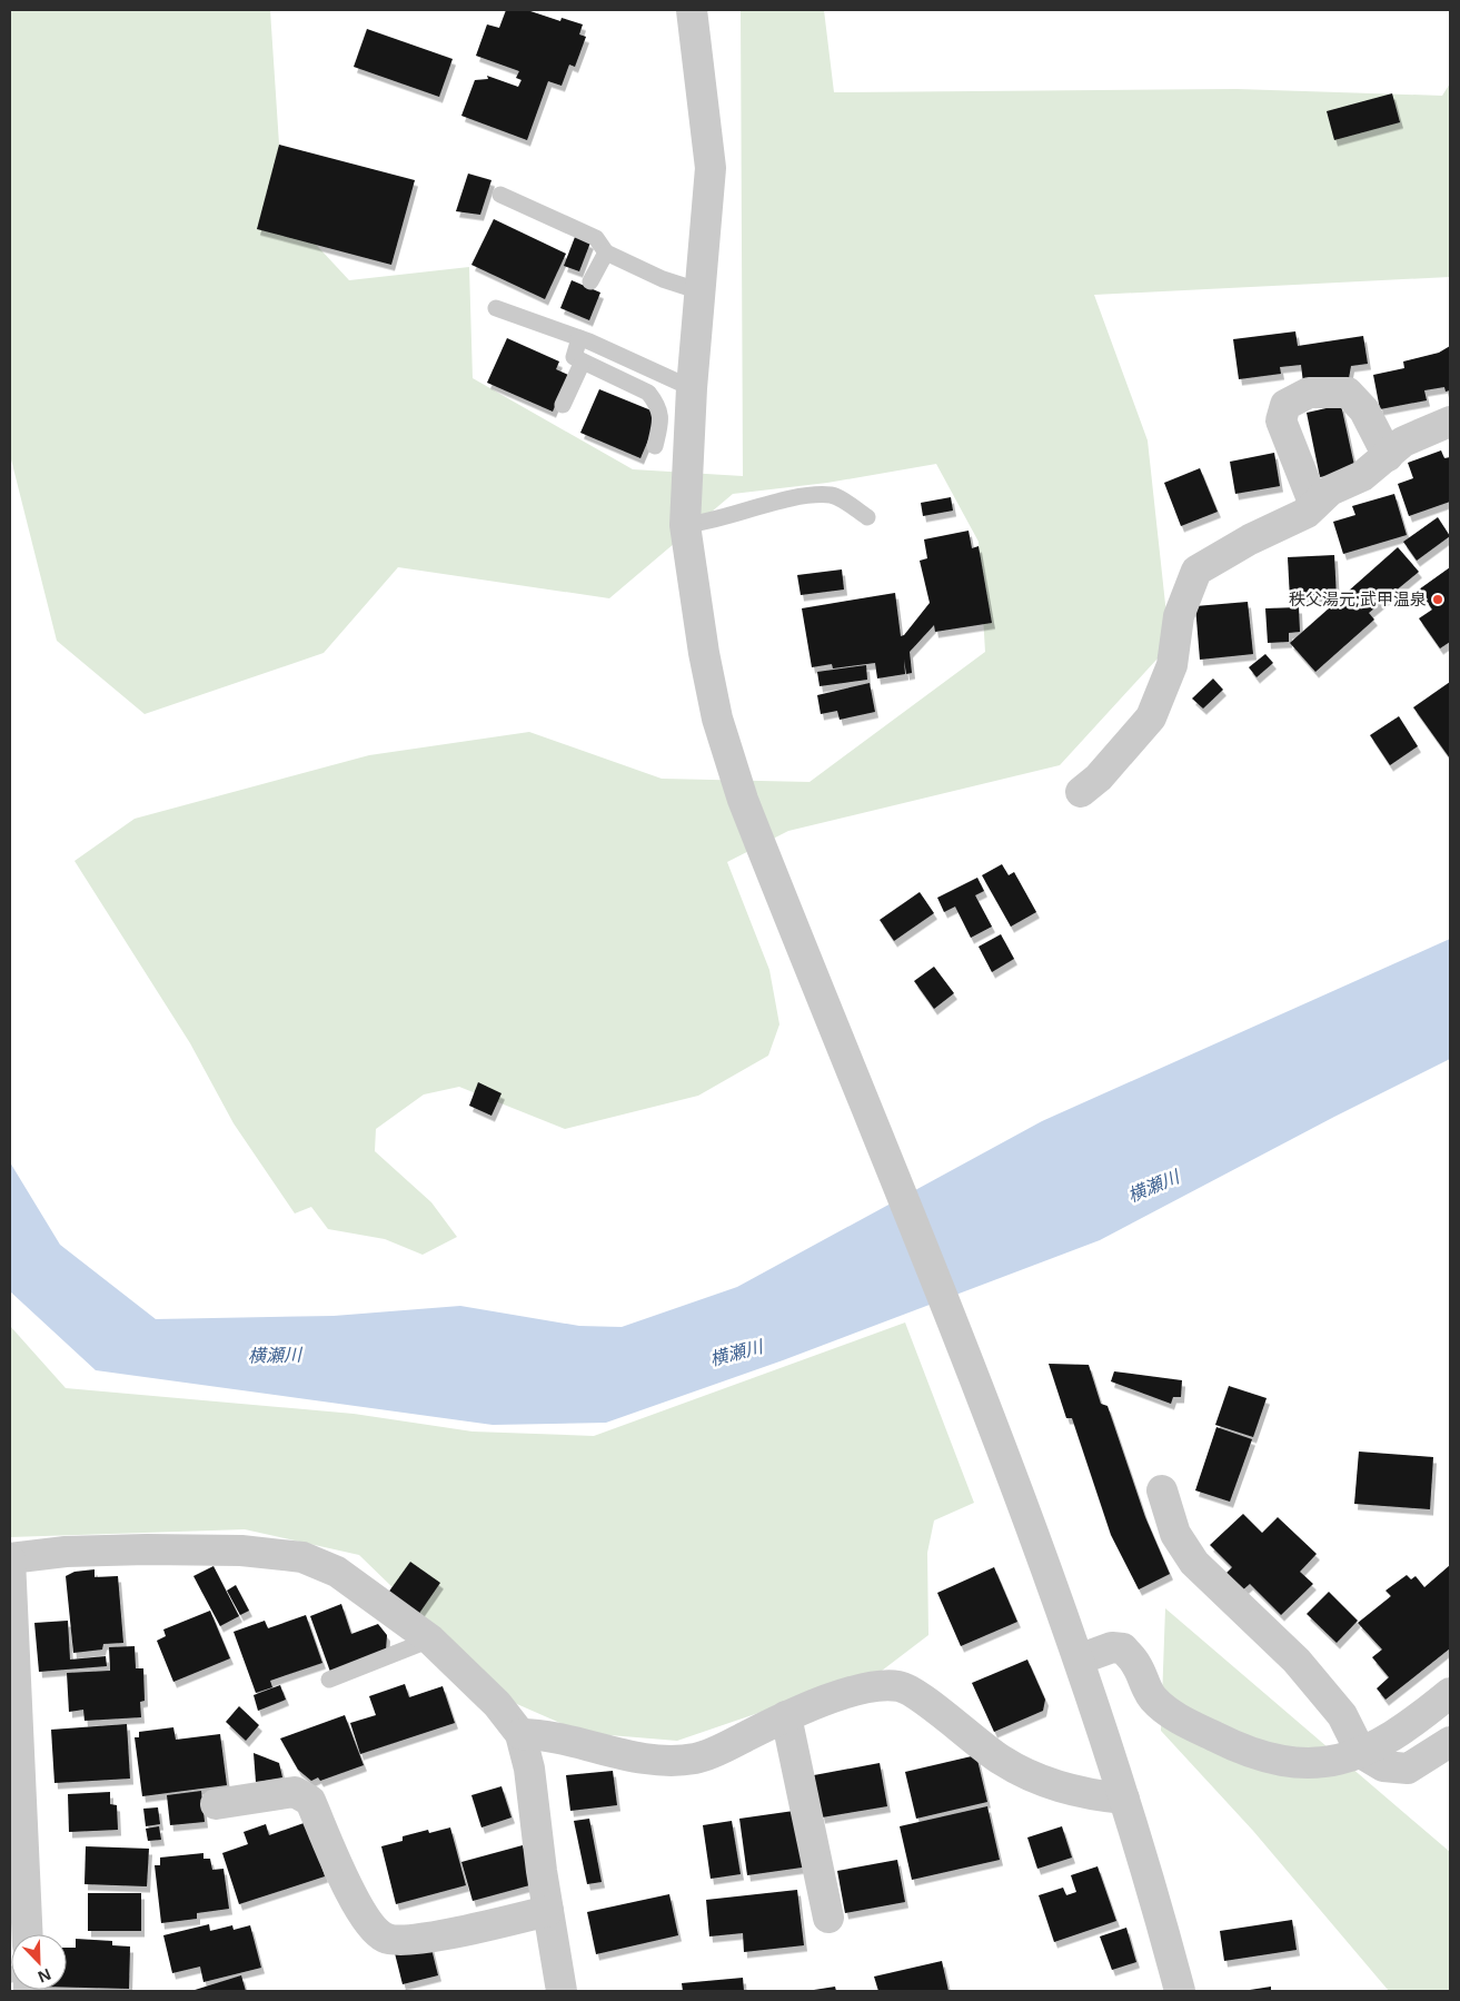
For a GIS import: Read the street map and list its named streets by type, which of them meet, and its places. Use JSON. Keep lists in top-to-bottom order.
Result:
{
  "water": ["横瀬川"],
  "places": ["秩父湯元;武甲温泉"],
  "north": "bottom right"
}
